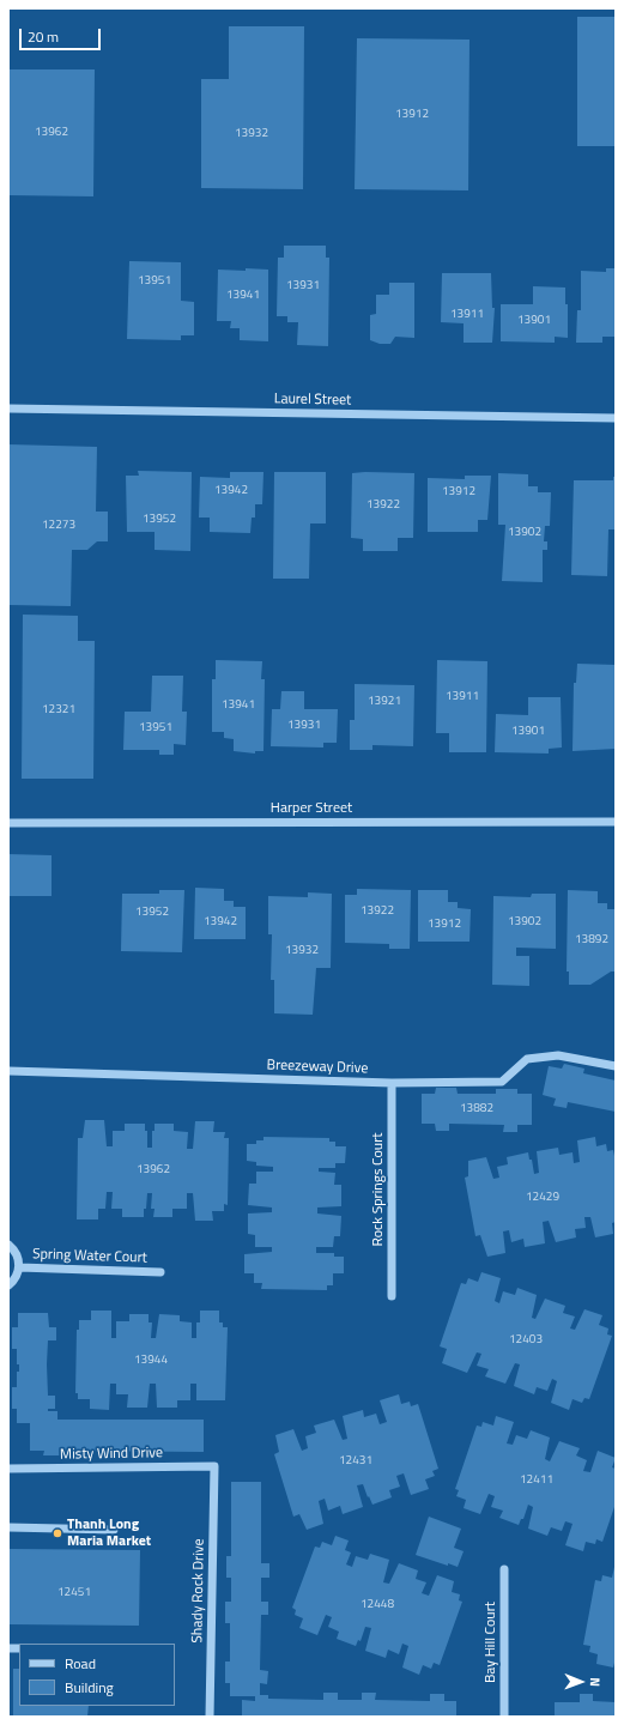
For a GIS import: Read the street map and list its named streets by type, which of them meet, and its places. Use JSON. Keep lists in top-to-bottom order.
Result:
{
  "streets": {
    "street": [
      "Laurel Street",
      "Harper Street",
      "Breezeway Drive",
      "Rock Springs Court",
      "Spring Water Court",
      "Misty Wind Drive",
      "Shady Rock Drive",
      "Bay Hill Court"
    ]
  },
  "crossings": [
    ["Breezeway Drive", "Rock Springs Court"],
    ["Misty Wind Drive", "Shady Rock Drive"]
  ],
  "places": ["Thanh Long Maria Market"],
  "house_numbers": [
    "13912",
    "13962",
    "13932",
    "13951",
    "13931",
    "13941",
    "13911",
    "13901",
    "13942",
    "13912",
    "13922",
    "13952",
    "12273",
    "13902",
    "13911",
    "13921",
    "13941",
    "12321",
    "13931",
    "13951",
    "13901",
    "13922",
    "13952",
    "13942",
    "13902",
    "13912",
    "13892",
    "13932",
    "13882",
    "13962",
    "12429",
    "12403",
    "13944",
    "12431",
    "12411",
    "12451",
    "12448"
  ],
  "legend": ["Road", "Building"],
  "scale_bar": "20 m",
  "north": "right"
}
